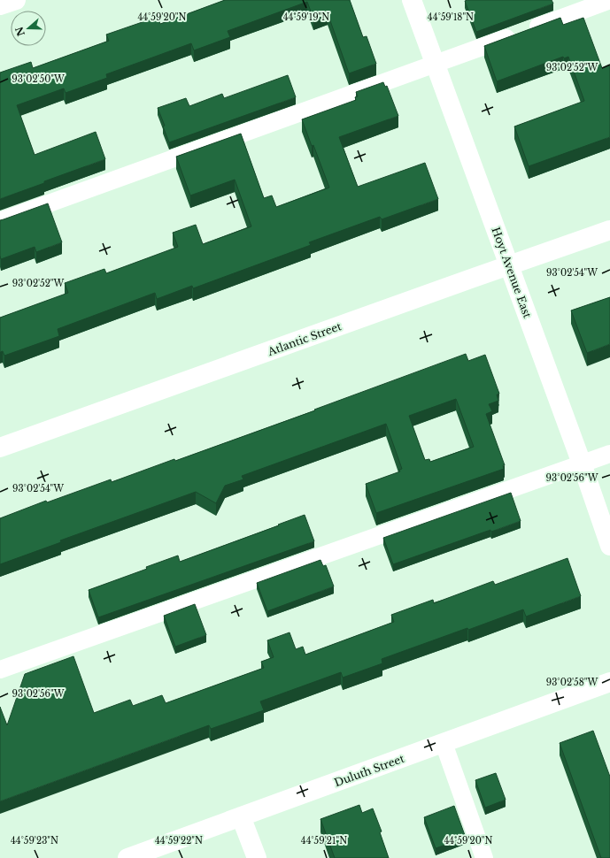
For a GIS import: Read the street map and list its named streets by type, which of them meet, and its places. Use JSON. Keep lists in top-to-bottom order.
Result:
{
  "streets": {
    "street": ["Hoyt Avenue East", "Atlantic Street", "Duluth Street"]
  },
  "crossings": [
    ["Hoyt Avenue East", "Atlantic Street"]
  ],
  "north": "left",
  "coordinates": [
    "44°59'18\"N",
    "44°59'20\"N",
    "44°59'19\"N",
    "93°02'52\"W",
    "93°02'50\"W",
    "93°02'54\"W",
    "93°02'56\"W",
    "93°02'58\"W",
    "44°59'23\"N",
    "44°59'22\"N",
    "44°59'21\"N"
  ]
}
